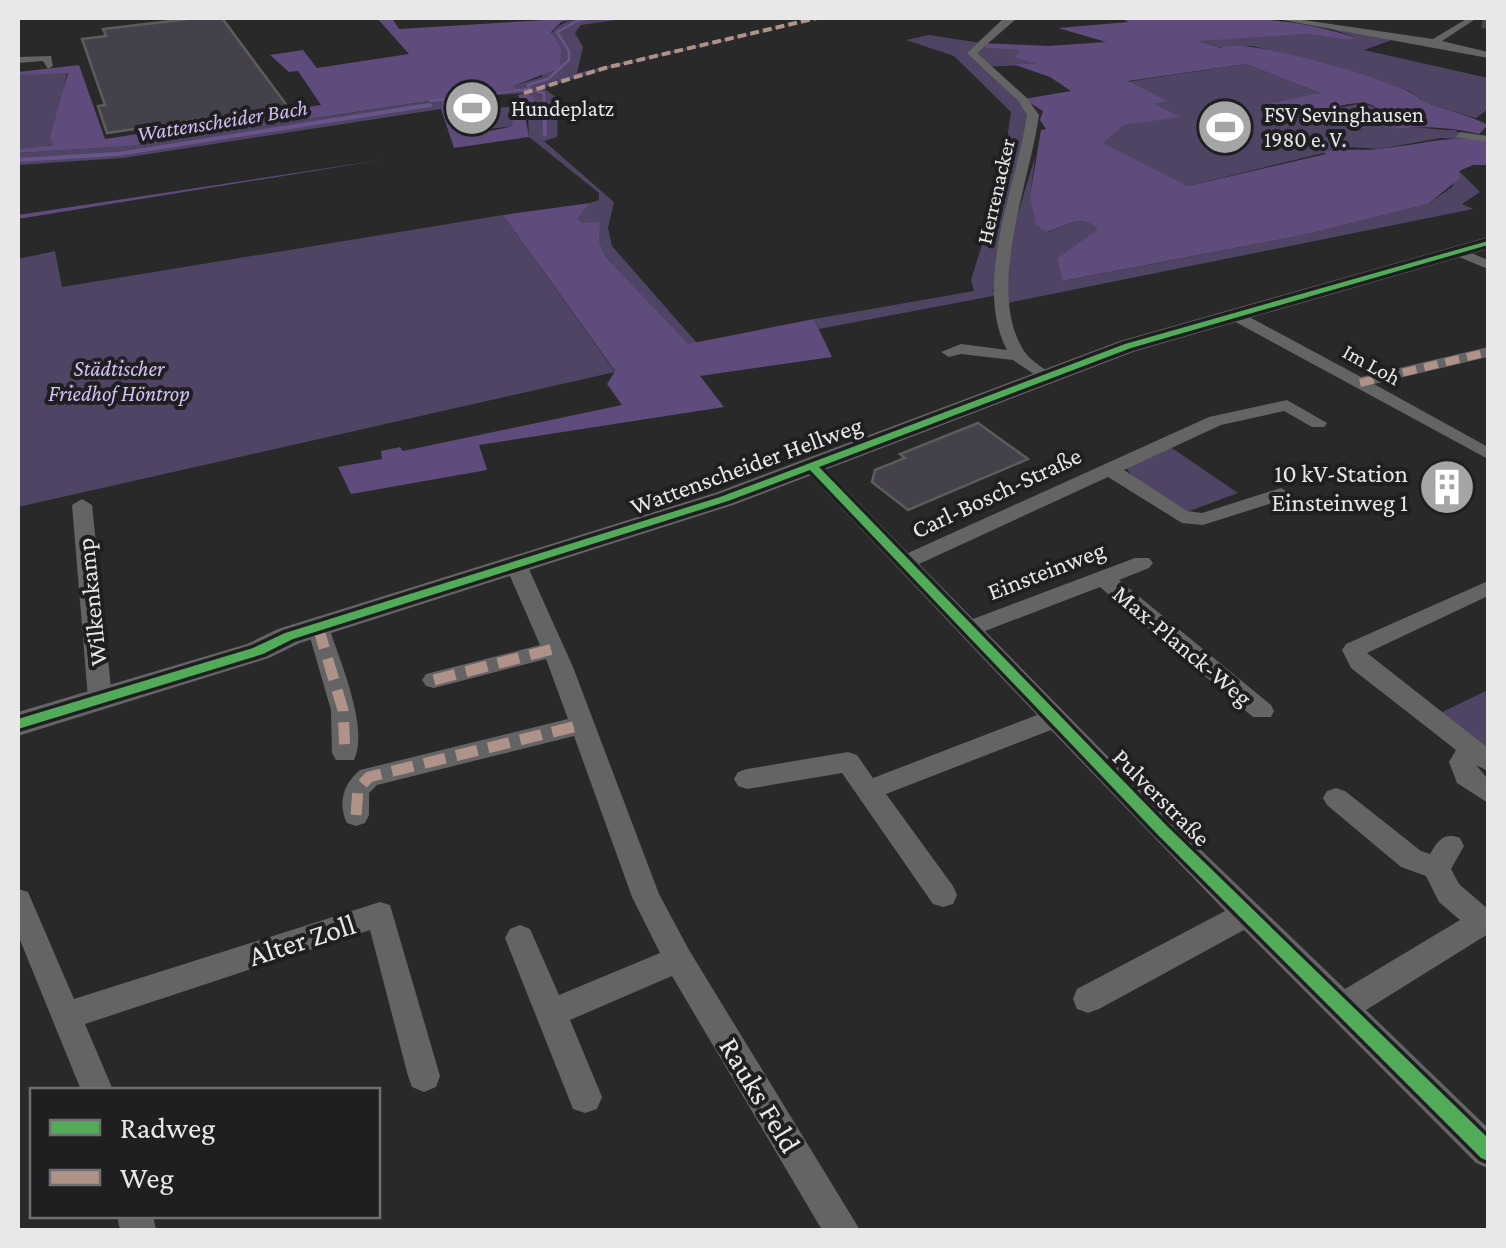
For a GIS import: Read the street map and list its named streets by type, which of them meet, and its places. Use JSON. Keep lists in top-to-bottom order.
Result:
{
  "streets": {
    "main road": ["Wattenscheider Hellweg"],
    "street": [
      "Herrenacker",
      "Im Loh",
      "Carl-Bosch-Straße",
      "Einsteinweg",
      "Wilkenkamp",
      "Max-Planck-Weg",
      "Pulverstraße",
      "Alter Zoll",
      "Rauks Feld"
    ]
  },
  "crossings": [
    ["Im Loh", "Wattenscheider Hellweg"],
    ["Wattenscheider Hellweg", "Wilkenkamp"],
    ["Wattenscheider Hellweg", "Pulverstraße"],
    ["Wattenscheider Hellweg", "Rauks Feld"],
    ["Carl-Bosch-Straße", "Pulverstraße"],
    ["Einsteinweg", "Max-Planck-Weg"],
    ["Einsteinweg", "Pulverstraße"]
  ],
  "water": ["Wattenscheider Bach"],
  "parks": ["Städtischer Friedhof Höntrop"],
  "places": {
    "sports": ["Hundeplatz", "FSV Sevinghausen 1980 e. V."],
    "building": ["10 kV-Station Einsteinweg 1"]
  },
  "legend": ["Radweg", "Weg"]
}
